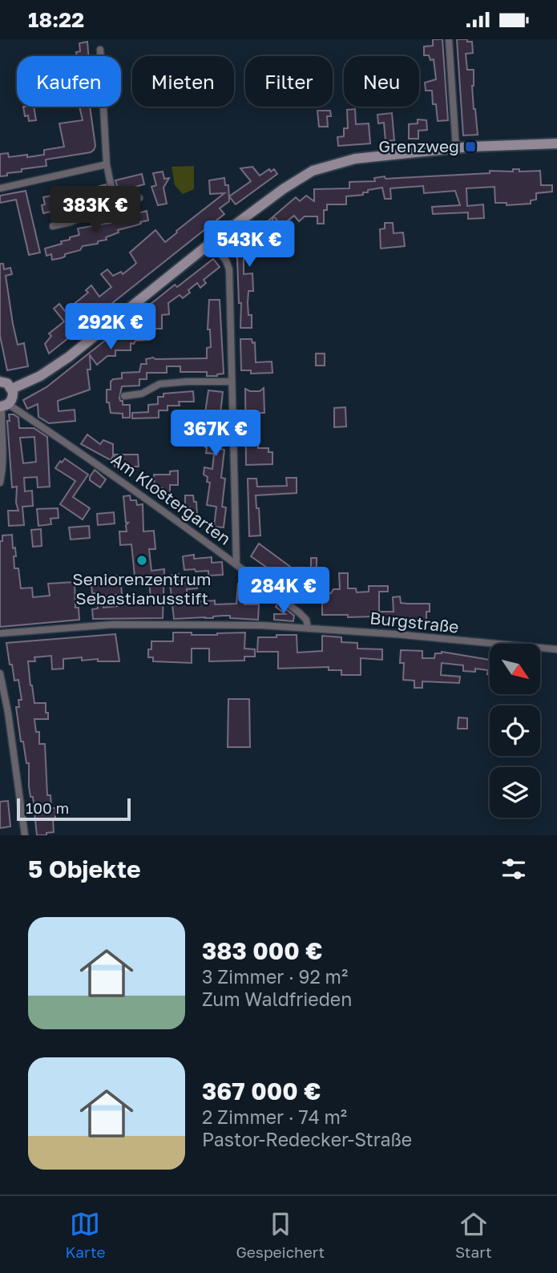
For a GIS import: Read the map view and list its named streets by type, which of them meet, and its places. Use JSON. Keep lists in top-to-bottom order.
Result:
{
  "streets": {
    "street": ["Am Klostergarten", "Burgstraße"]
  },
  "crossings": [
    ["Am Klostergarten", "Burgstraße"]
  ],
  "places": {
    "transit": ["Grenzweg"],
    "other": ["Seniorenzentrum Sebastianusstift"]
  },
  "scale_bar": "100 m",
  "north": "bottom right",
  "page": {
    "status": "18:22",
    "chip": [
      "Kaufen",
      "Mieten",
      "Filter",
      "Neu"
    ],
    "price": [
      "383K €",
      "543K €",
      "292K €",
      "367K €",
      "284K €"
    ],
    "scale": "100 m",
    "heading": "5 Objekte",
    "list": [
      {
        "name": "383 000 €",
        "note": "3 Zimmer · 92 m² · Zum Waldfrieden"
      },
      {
        "name": "367 000 €",
        "note": "2 Zimmer · 74 m² · Pastor-Redecker-Straße"
      }
    ],
    "tabs": ["Karte", "Gespeichert", "Start"]
  }
}
